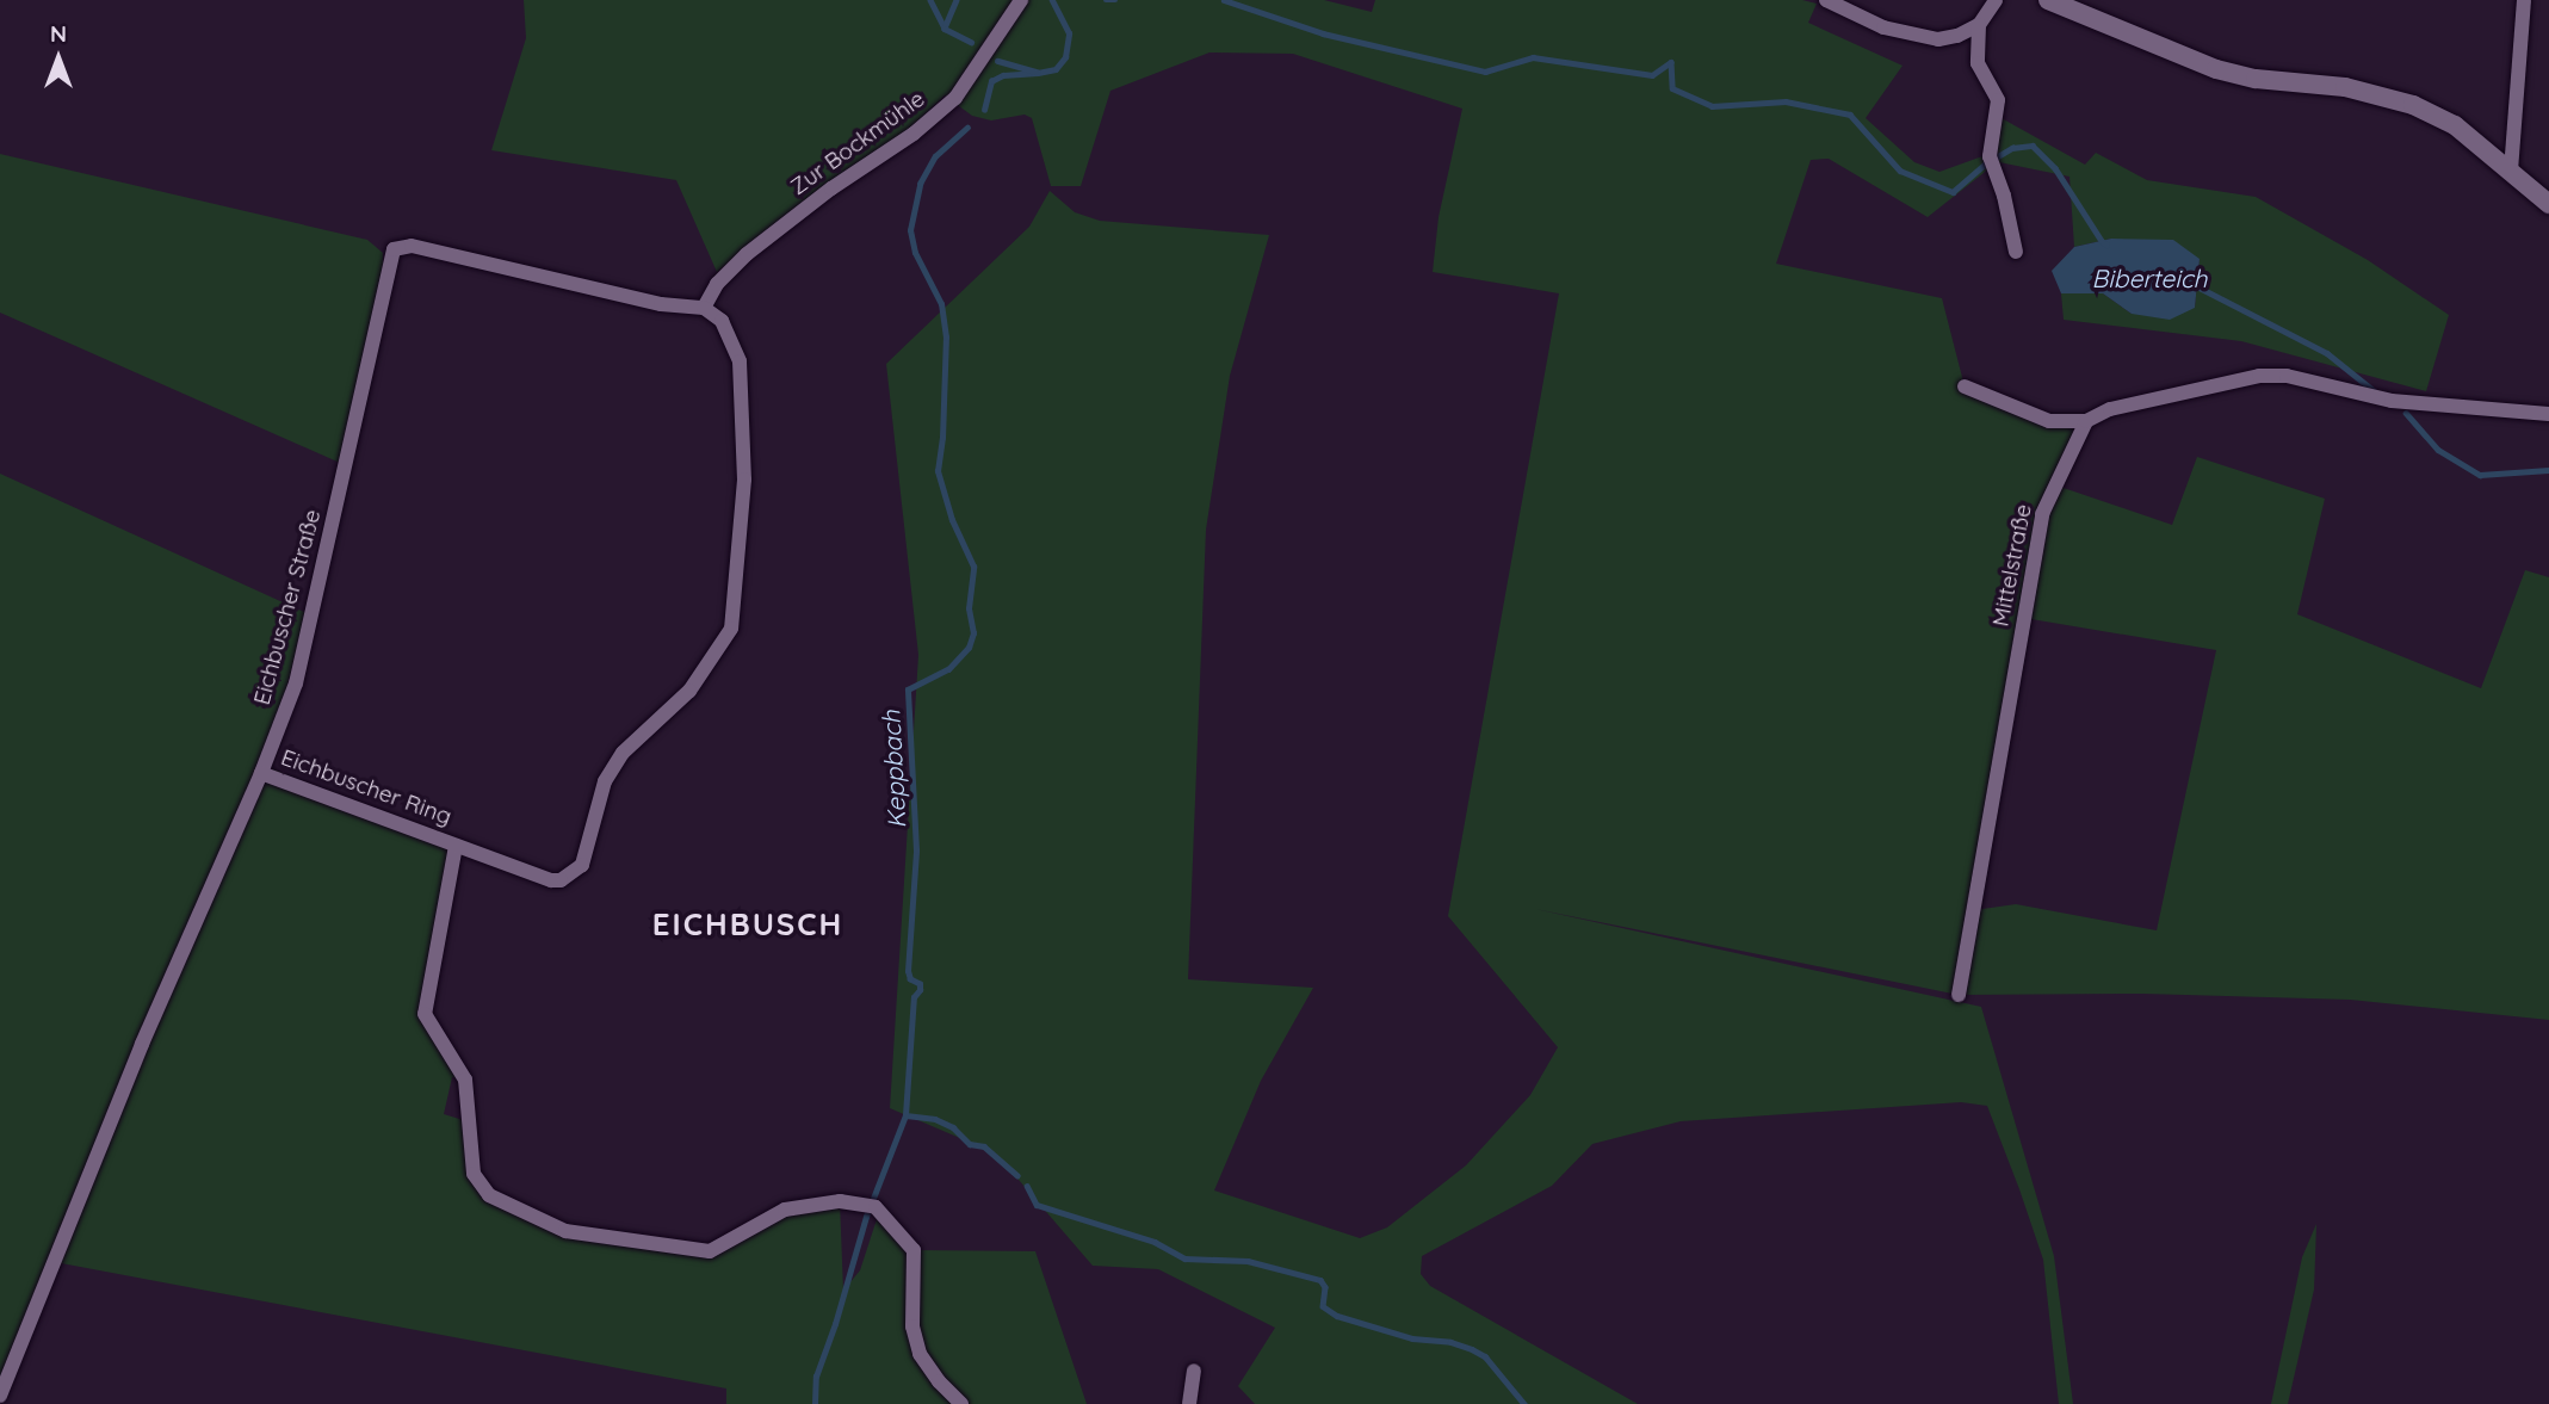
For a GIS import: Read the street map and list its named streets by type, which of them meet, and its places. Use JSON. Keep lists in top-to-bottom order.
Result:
{
  "streets": {
    "street": [
      "Zur Bockmühle",
      "Mittelstraße",
      "Eichbuscher Straße",
      "Eichbuscher Ring"
    ]
  },
  "crossings": [
    ["Zur Bockmühle", "Eichbuscher Straße"],
    ["Zur Bockmühle", "Eichbuscher Ring"],
    ["Eichbuscher Straße", "Eichbuscher Ring"]
  ],
  "districts": ["EICHBUSCH"],
  "water": ["Biberteich", "Keppbach"],
  "north": "top"
}
